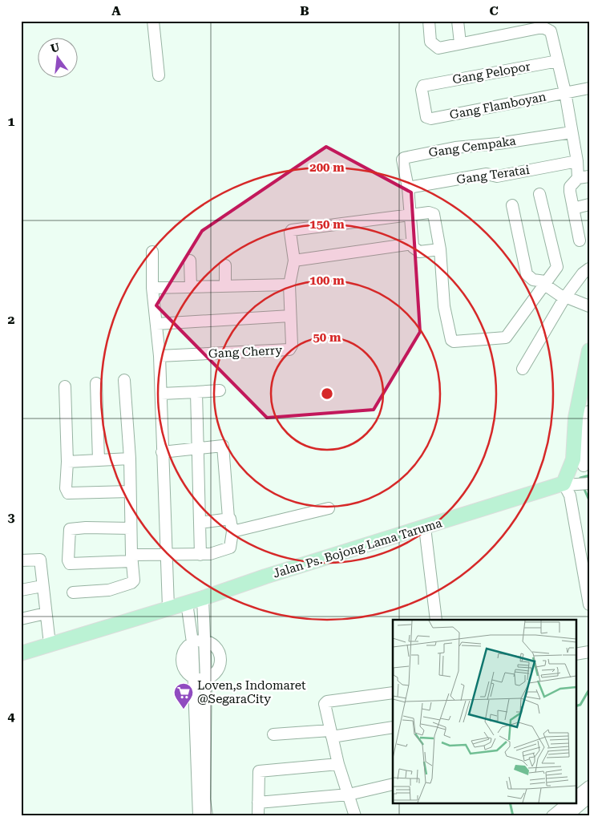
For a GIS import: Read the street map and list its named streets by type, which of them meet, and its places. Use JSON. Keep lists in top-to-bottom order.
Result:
{
  "streets": {
    "main road": ["Jalan Ps. Bojong Lama Taruma"],
    "street": [
      "Gang Pelopor",
      "Gang Flamboyan",
      "Gang Cempaka",
      "Gang Teratai",
      "Gang Cherry"
    ]
  },
  "crossings": [
    ["Gang Pelopor", "Gang Flamboyan"],
    ["Gang Cempaka", "Gang Teratai"]
  ],
  "places": {
    "supermarket": ["Loven,s Indomaret @SegaraCity"]
  },
  "north": "top",
  "grid": {
    "columns": ["A", "B", "C"],
    "rows": [
      "1",
      "2",
      "3",
      "4"
    ]
  },
  "rings": [
    "200 m",
    "150 m",
    "100 m",
    "50 m"
  ]
}
